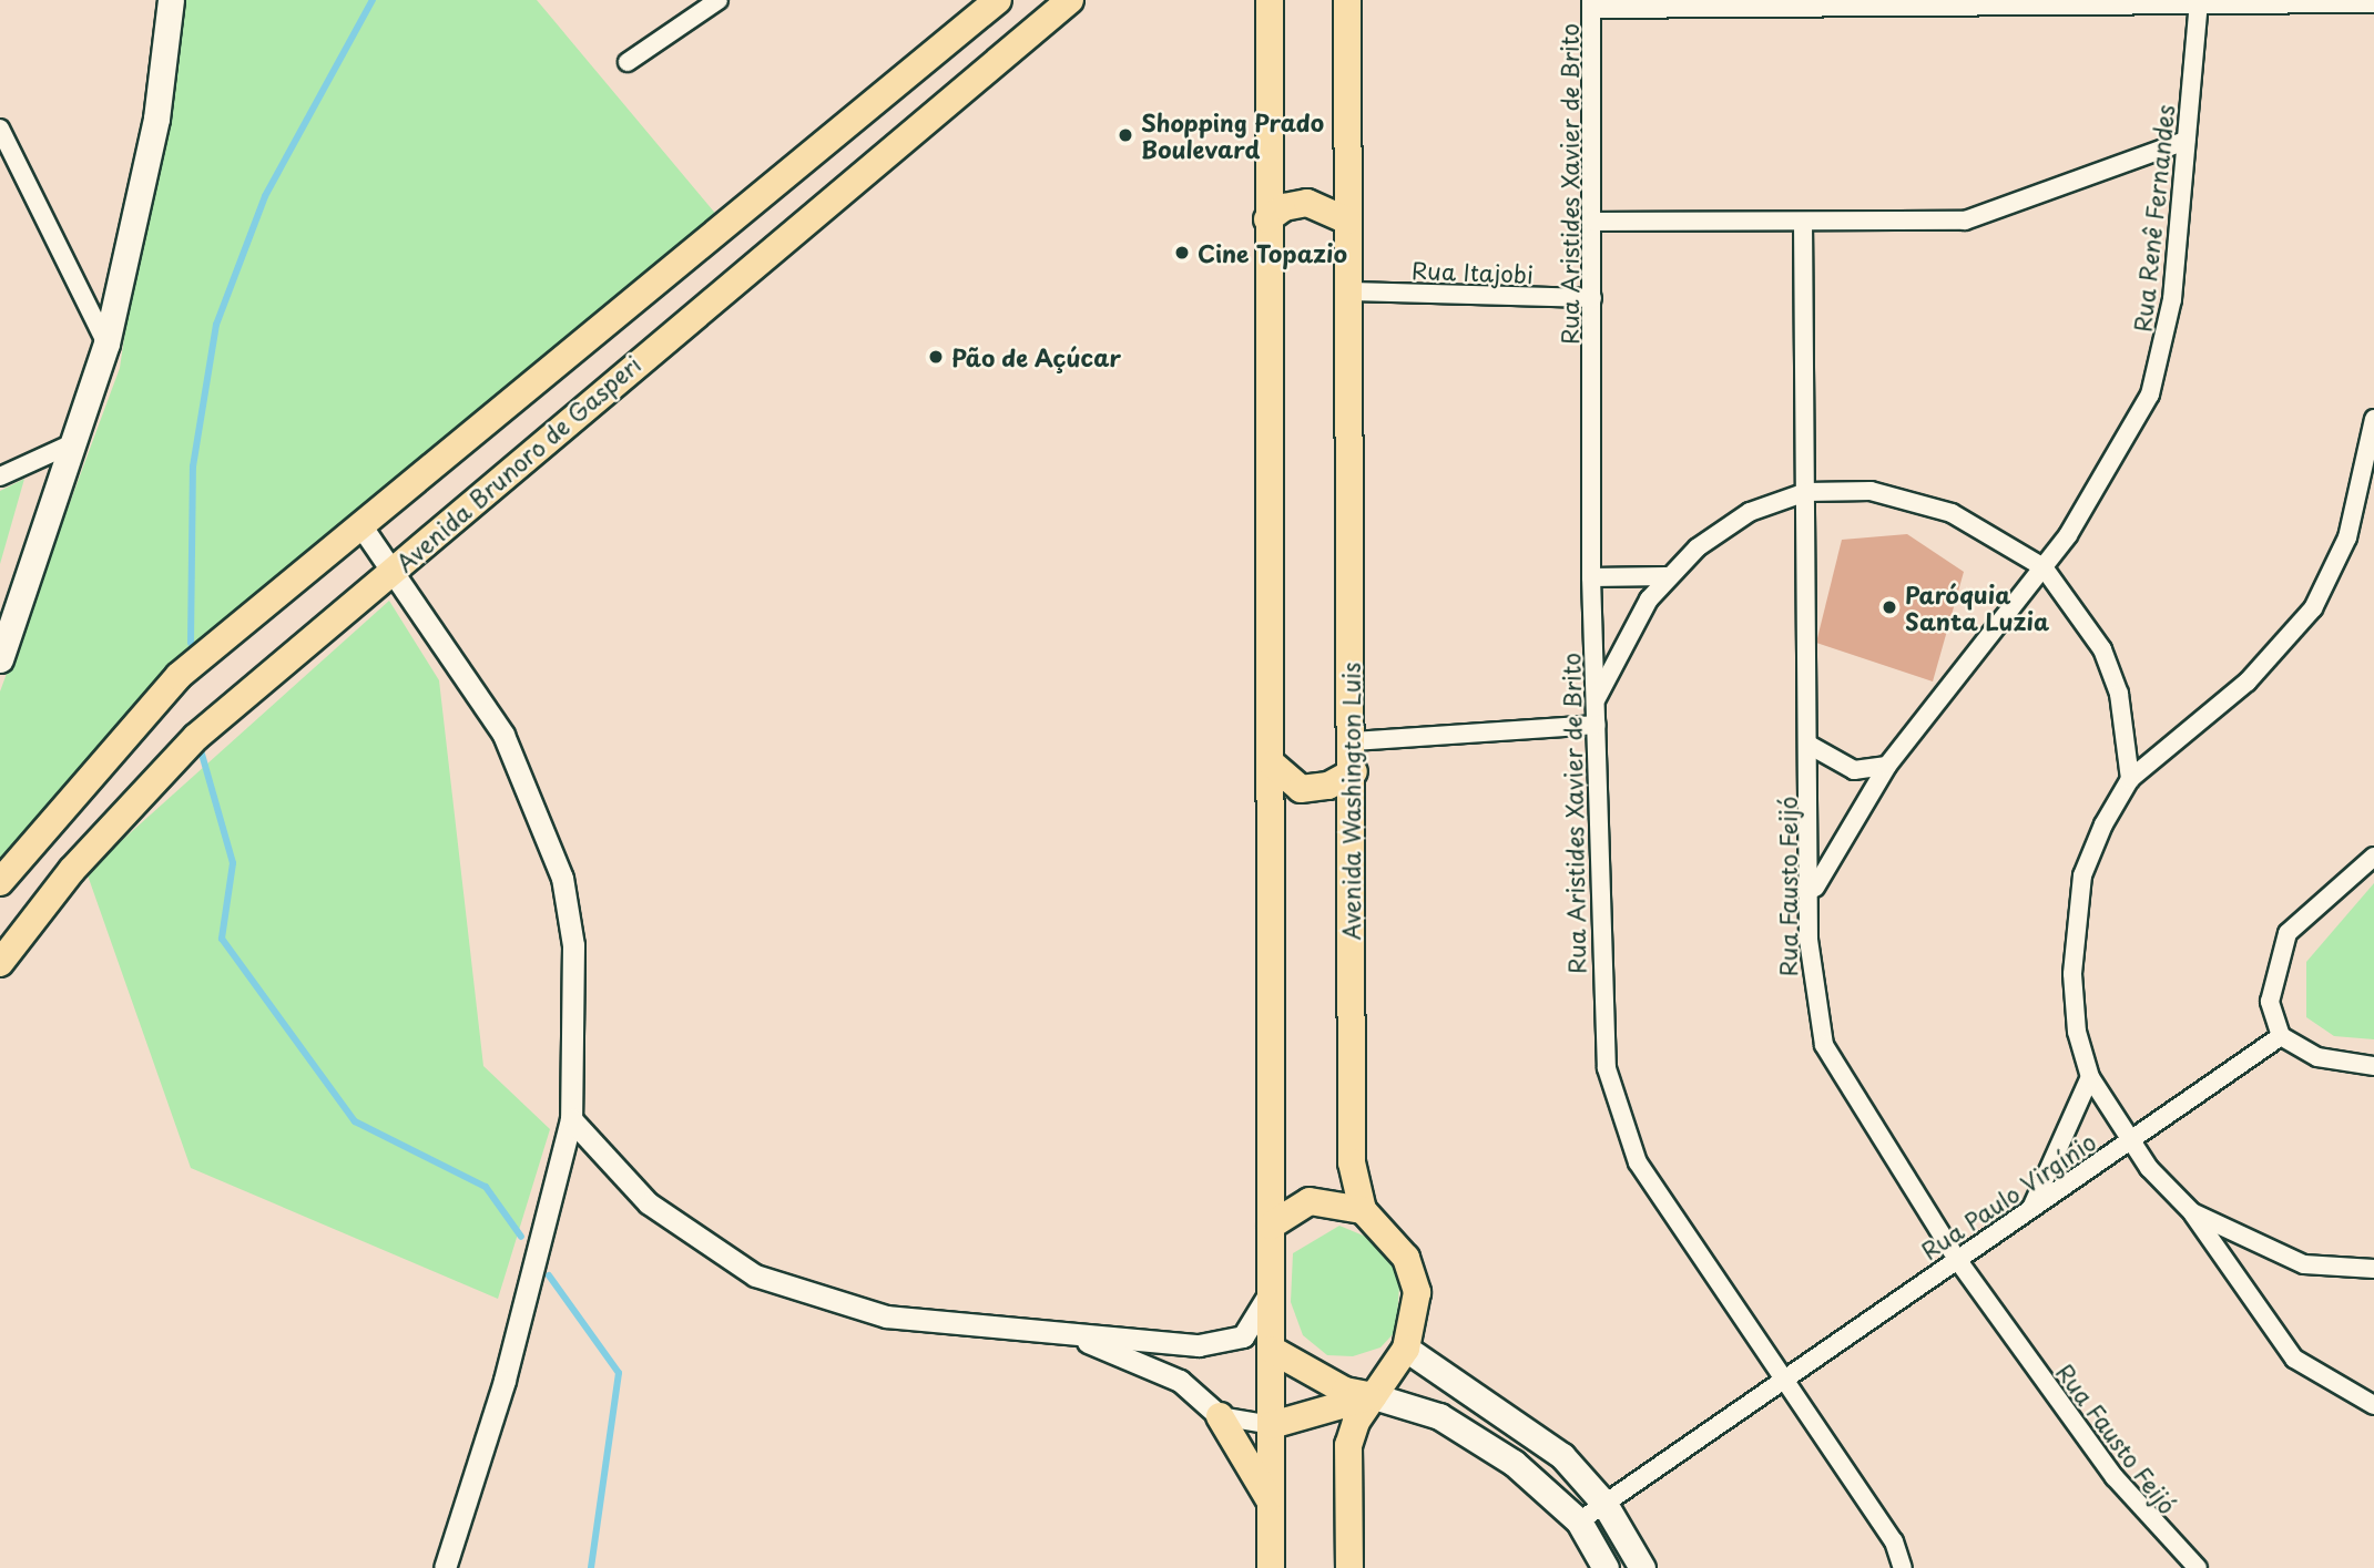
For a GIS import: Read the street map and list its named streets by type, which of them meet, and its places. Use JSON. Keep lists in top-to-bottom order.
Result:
{
  "streets": {
    "main road": ["Avenida Brunoro de Gasperi", "Avenida Washington Luis"],
    "street": [
      "Rua Aristides Xavier de Brito",
      "Rua Renê Fernandes",
      "Rua Itajobi",
      "Rua Fausto Feijó",
      "Rua Paulo Virgínio"
    ]
  },
  "crossings": [
    ["Rua Aristides Xavier de Brito", "Rua Itajobi"],
    ["Rua Aristides Xavier de Brito", "Rua Paulo Virgínio"],
    ["Rua Renê Fernandes", "Rua Fausto Feijó"],
    ["Rua Itajobi", "Avenida Washington Luis"],
    ["Rua Fausto Feijó", "Rua Paulo Virgínio"]
  ],
  "places": [
    "Shopping Prado Boulevard",
    "Cine Topazio",
    "Pão de Açúcar",
    "Paróquia Santa Luzia"
  ]
}
